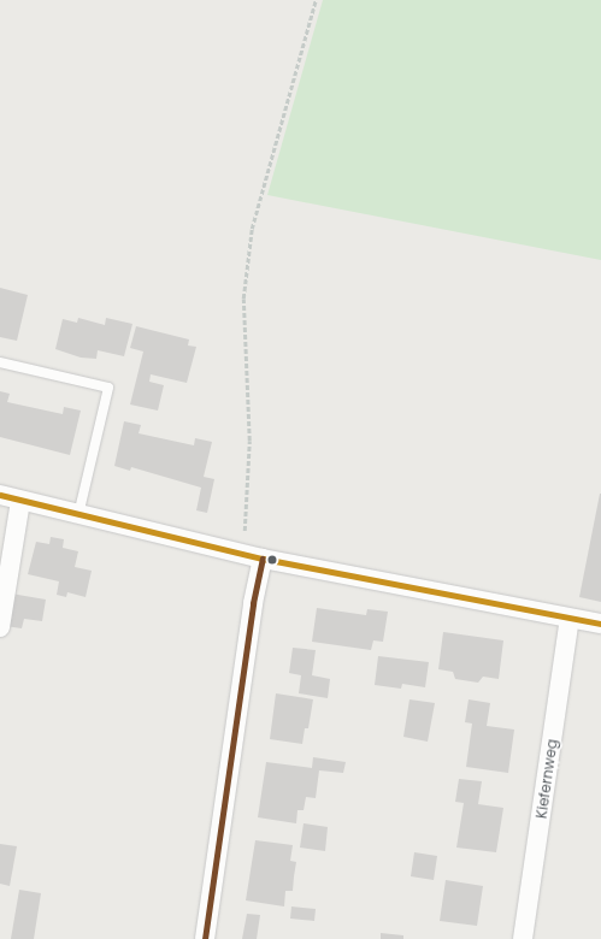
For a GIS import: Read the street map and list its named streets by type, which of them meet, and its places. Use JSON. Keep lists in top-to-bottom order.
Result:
{
  "streets": {
    "street": ["Kiefernweg"]
  }
}
